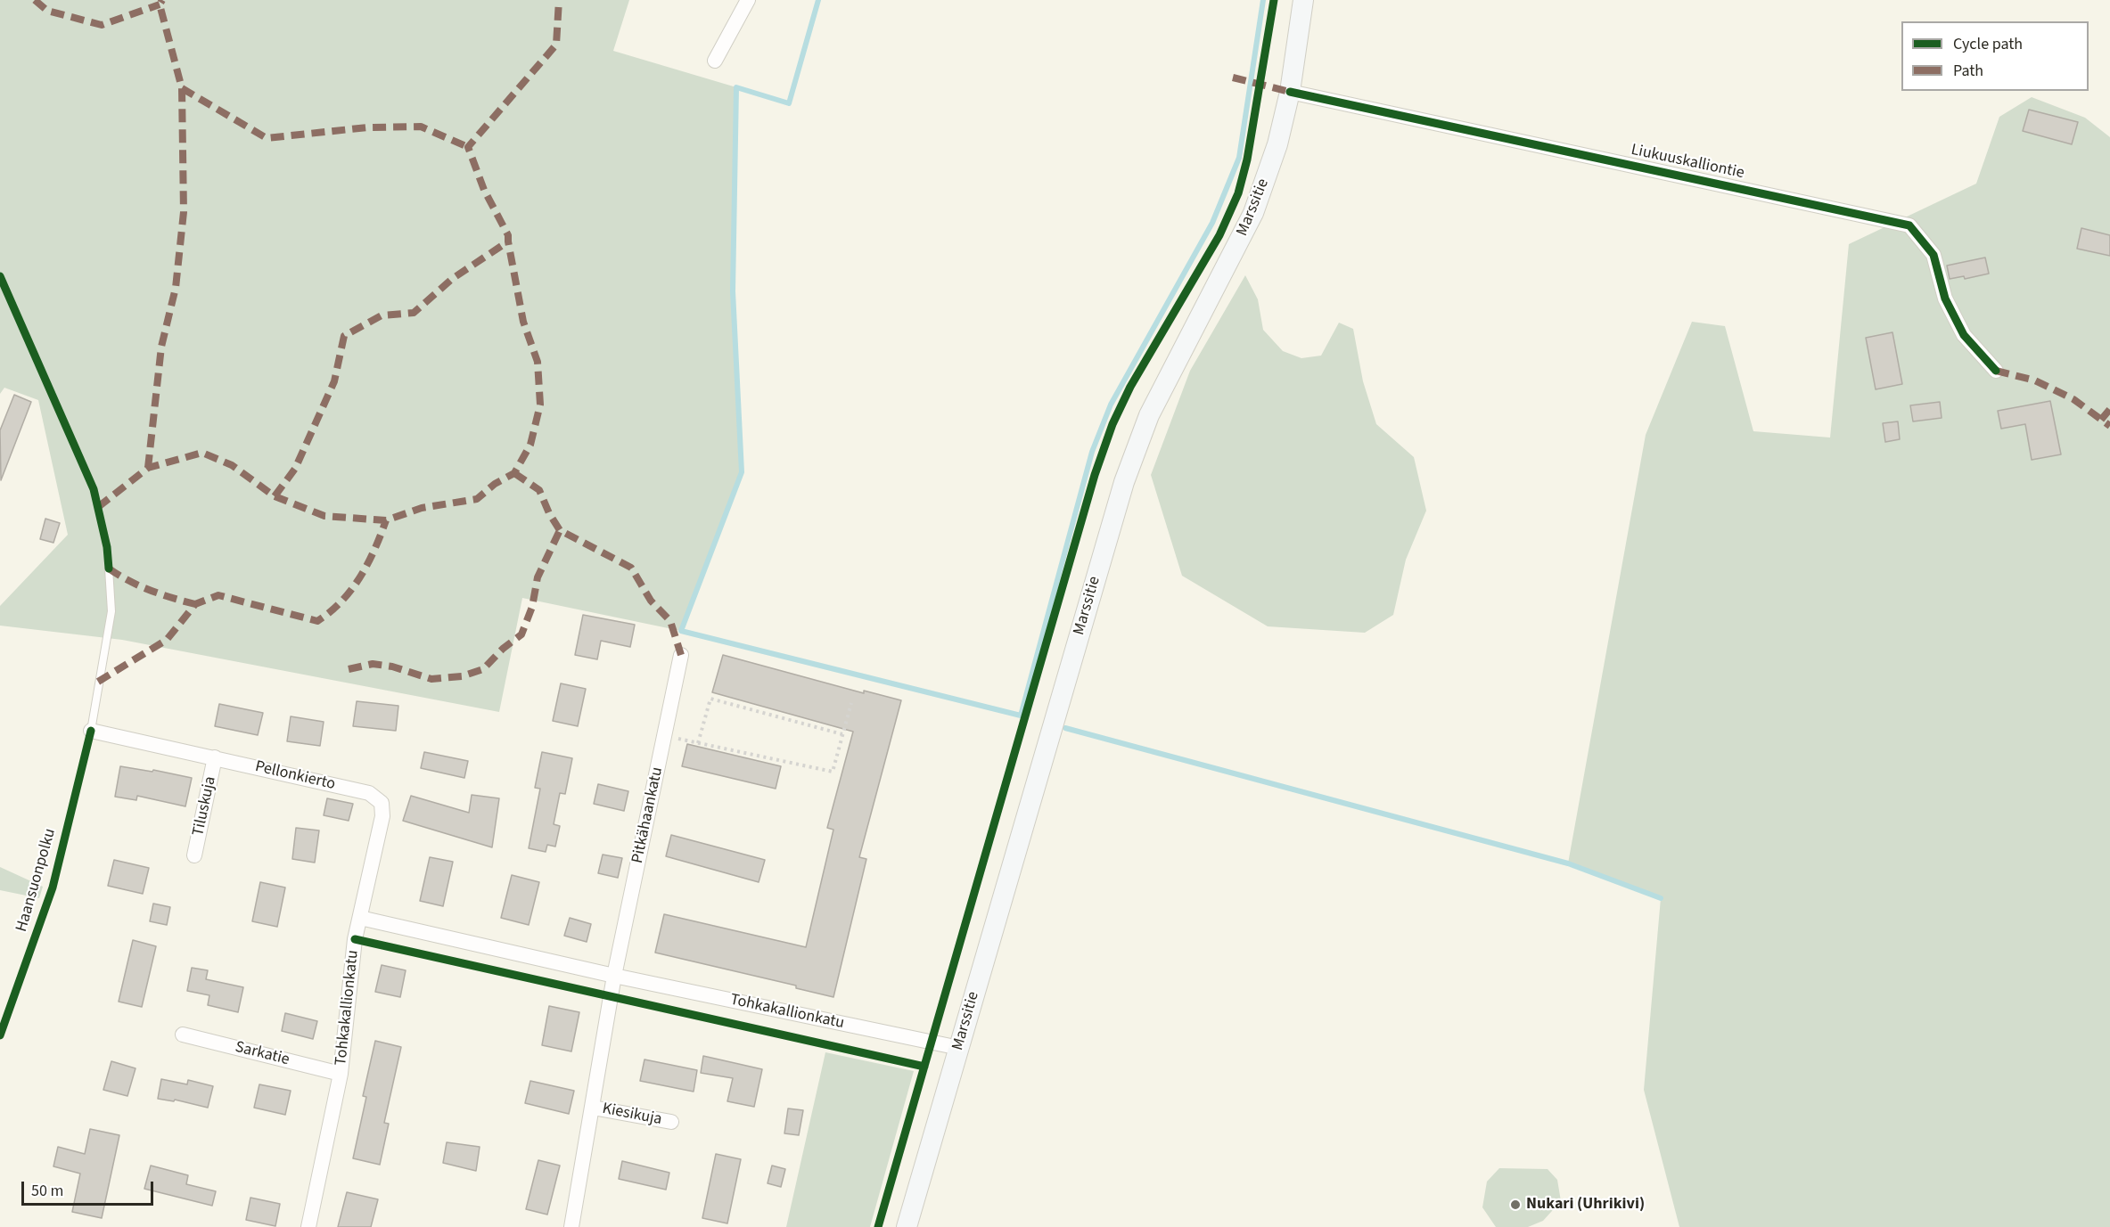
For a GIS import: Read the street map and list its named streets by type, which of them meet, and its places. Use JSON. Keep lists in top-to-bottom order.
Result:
{
  "streets": {
    "main road": ["Marssitie"],
    "street": [
      "Liukuuskalliontie",
      "Pellonkierto",
      "Tiluskuja",
      "Pitkähaankatu",
      "Tohkakallionkatu",
      "Sarkatie",
      "Kiesikuja"
    ],
    "cycle path": ["Haansuonpolku"]
  },
  "crossings": [
    ["Liukuuskalliontie", "Marssitie"],
    ["Marssitie", "Tohkakallionkatu"],
    ["Pellonkierto", "Tiluskuja"],
    ["Pellonkierto", "Tohkakallionkatu"],
    ["Pitkähaankatu", "Tohkakallionkatu"],
    ["Tohkakallionkatu", "Sarkatie"]
  ],
  "places": ["Nukari (Uhrikivi)"],
  "legend": ["Cycle path", "Path"],
  "scale_bar": "50 m"
}
